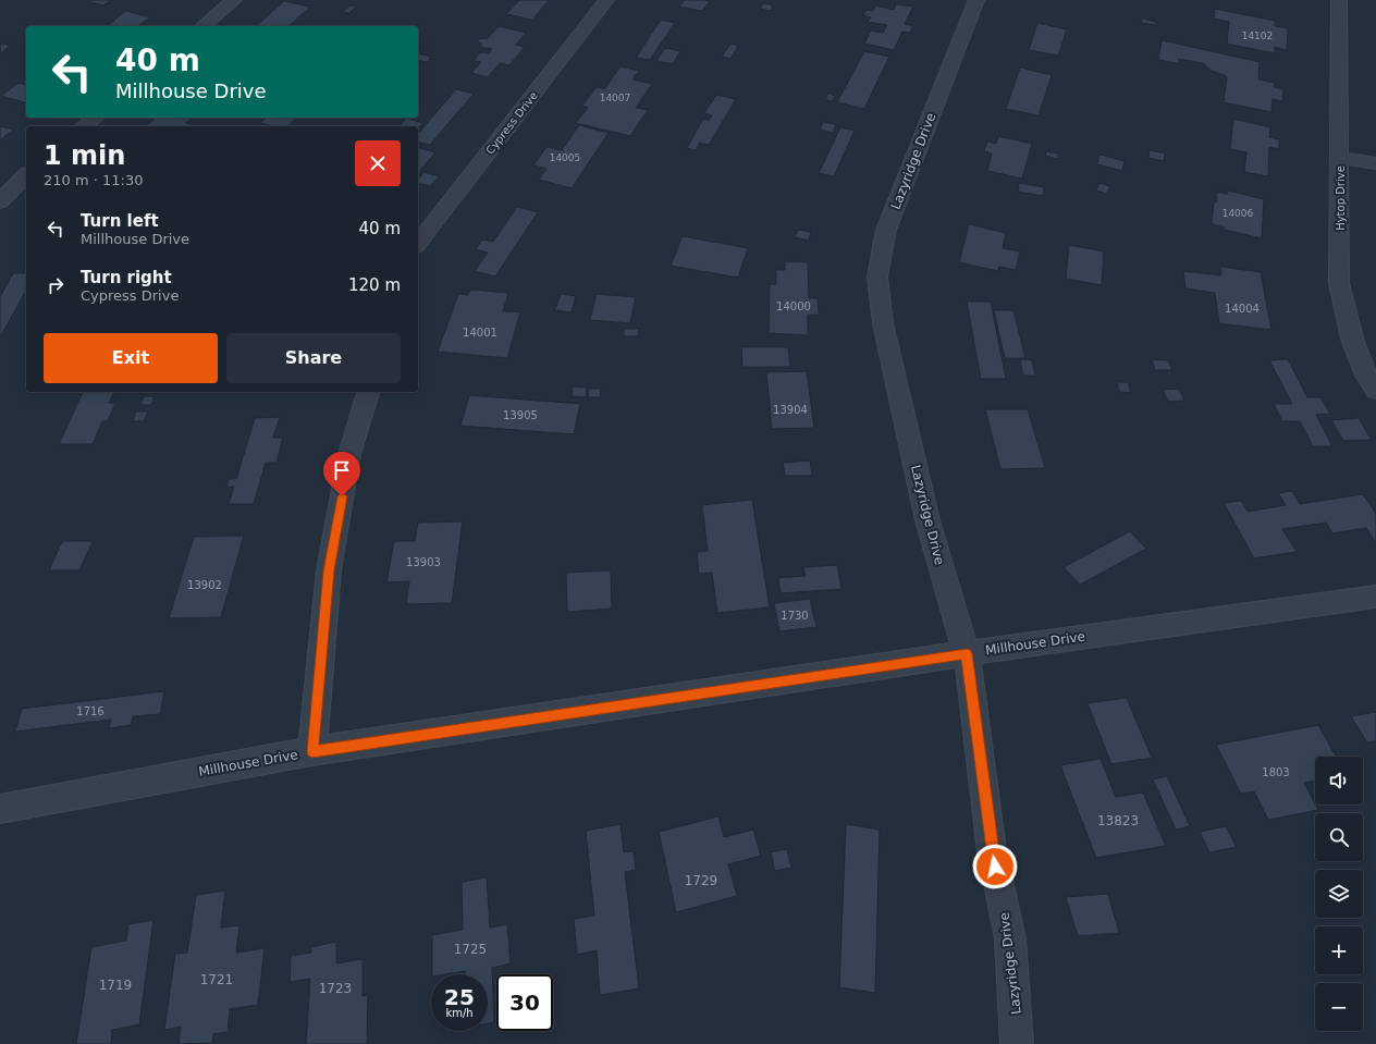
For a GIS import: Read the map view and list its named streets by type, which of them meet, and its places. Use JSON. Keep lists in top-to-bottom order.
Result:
{
  "streets": {
    "street": [
      "Cypress Drive",
      "Lazyridge Drive",
      "Hytop Drive",
      "Millhouse Drive"
    ]
  },
  "crossings": [
    ["Lazyridge Drive", "Millhouse Drive"]
  ],
  "house_numbers": [
    "14102",
    "14007",
    "14005",
    "14006",
    "14000",
    "14004",
    "14001",
    "13904",
    "13905",
    "13903",
    "13902",
    "1730",
    "1716",
    "1803",
    "13823",
    "1729",
    "1725",
    "1721",
    "1719",
    "1723"
  ],
  "page": {
    "turn": ["40 m", "Millhouse Drive"],
    "heading": ["1 min", "210 m · 11:30"],
    "list": [
      {
        "name": "Turn left",
        "note": "Millhouse Drive",
        "value": "40 m"
      },
      {
        "name": "Turn right",
        "note": "Cypress Drive",
        "value": "120 m"
      }
    ],
    "buttons": ["Exit", "Share"],
    "map_buttons": ["+", "−"],
    "speed": "25 km/h",
    "limit": "30"
  }
}
